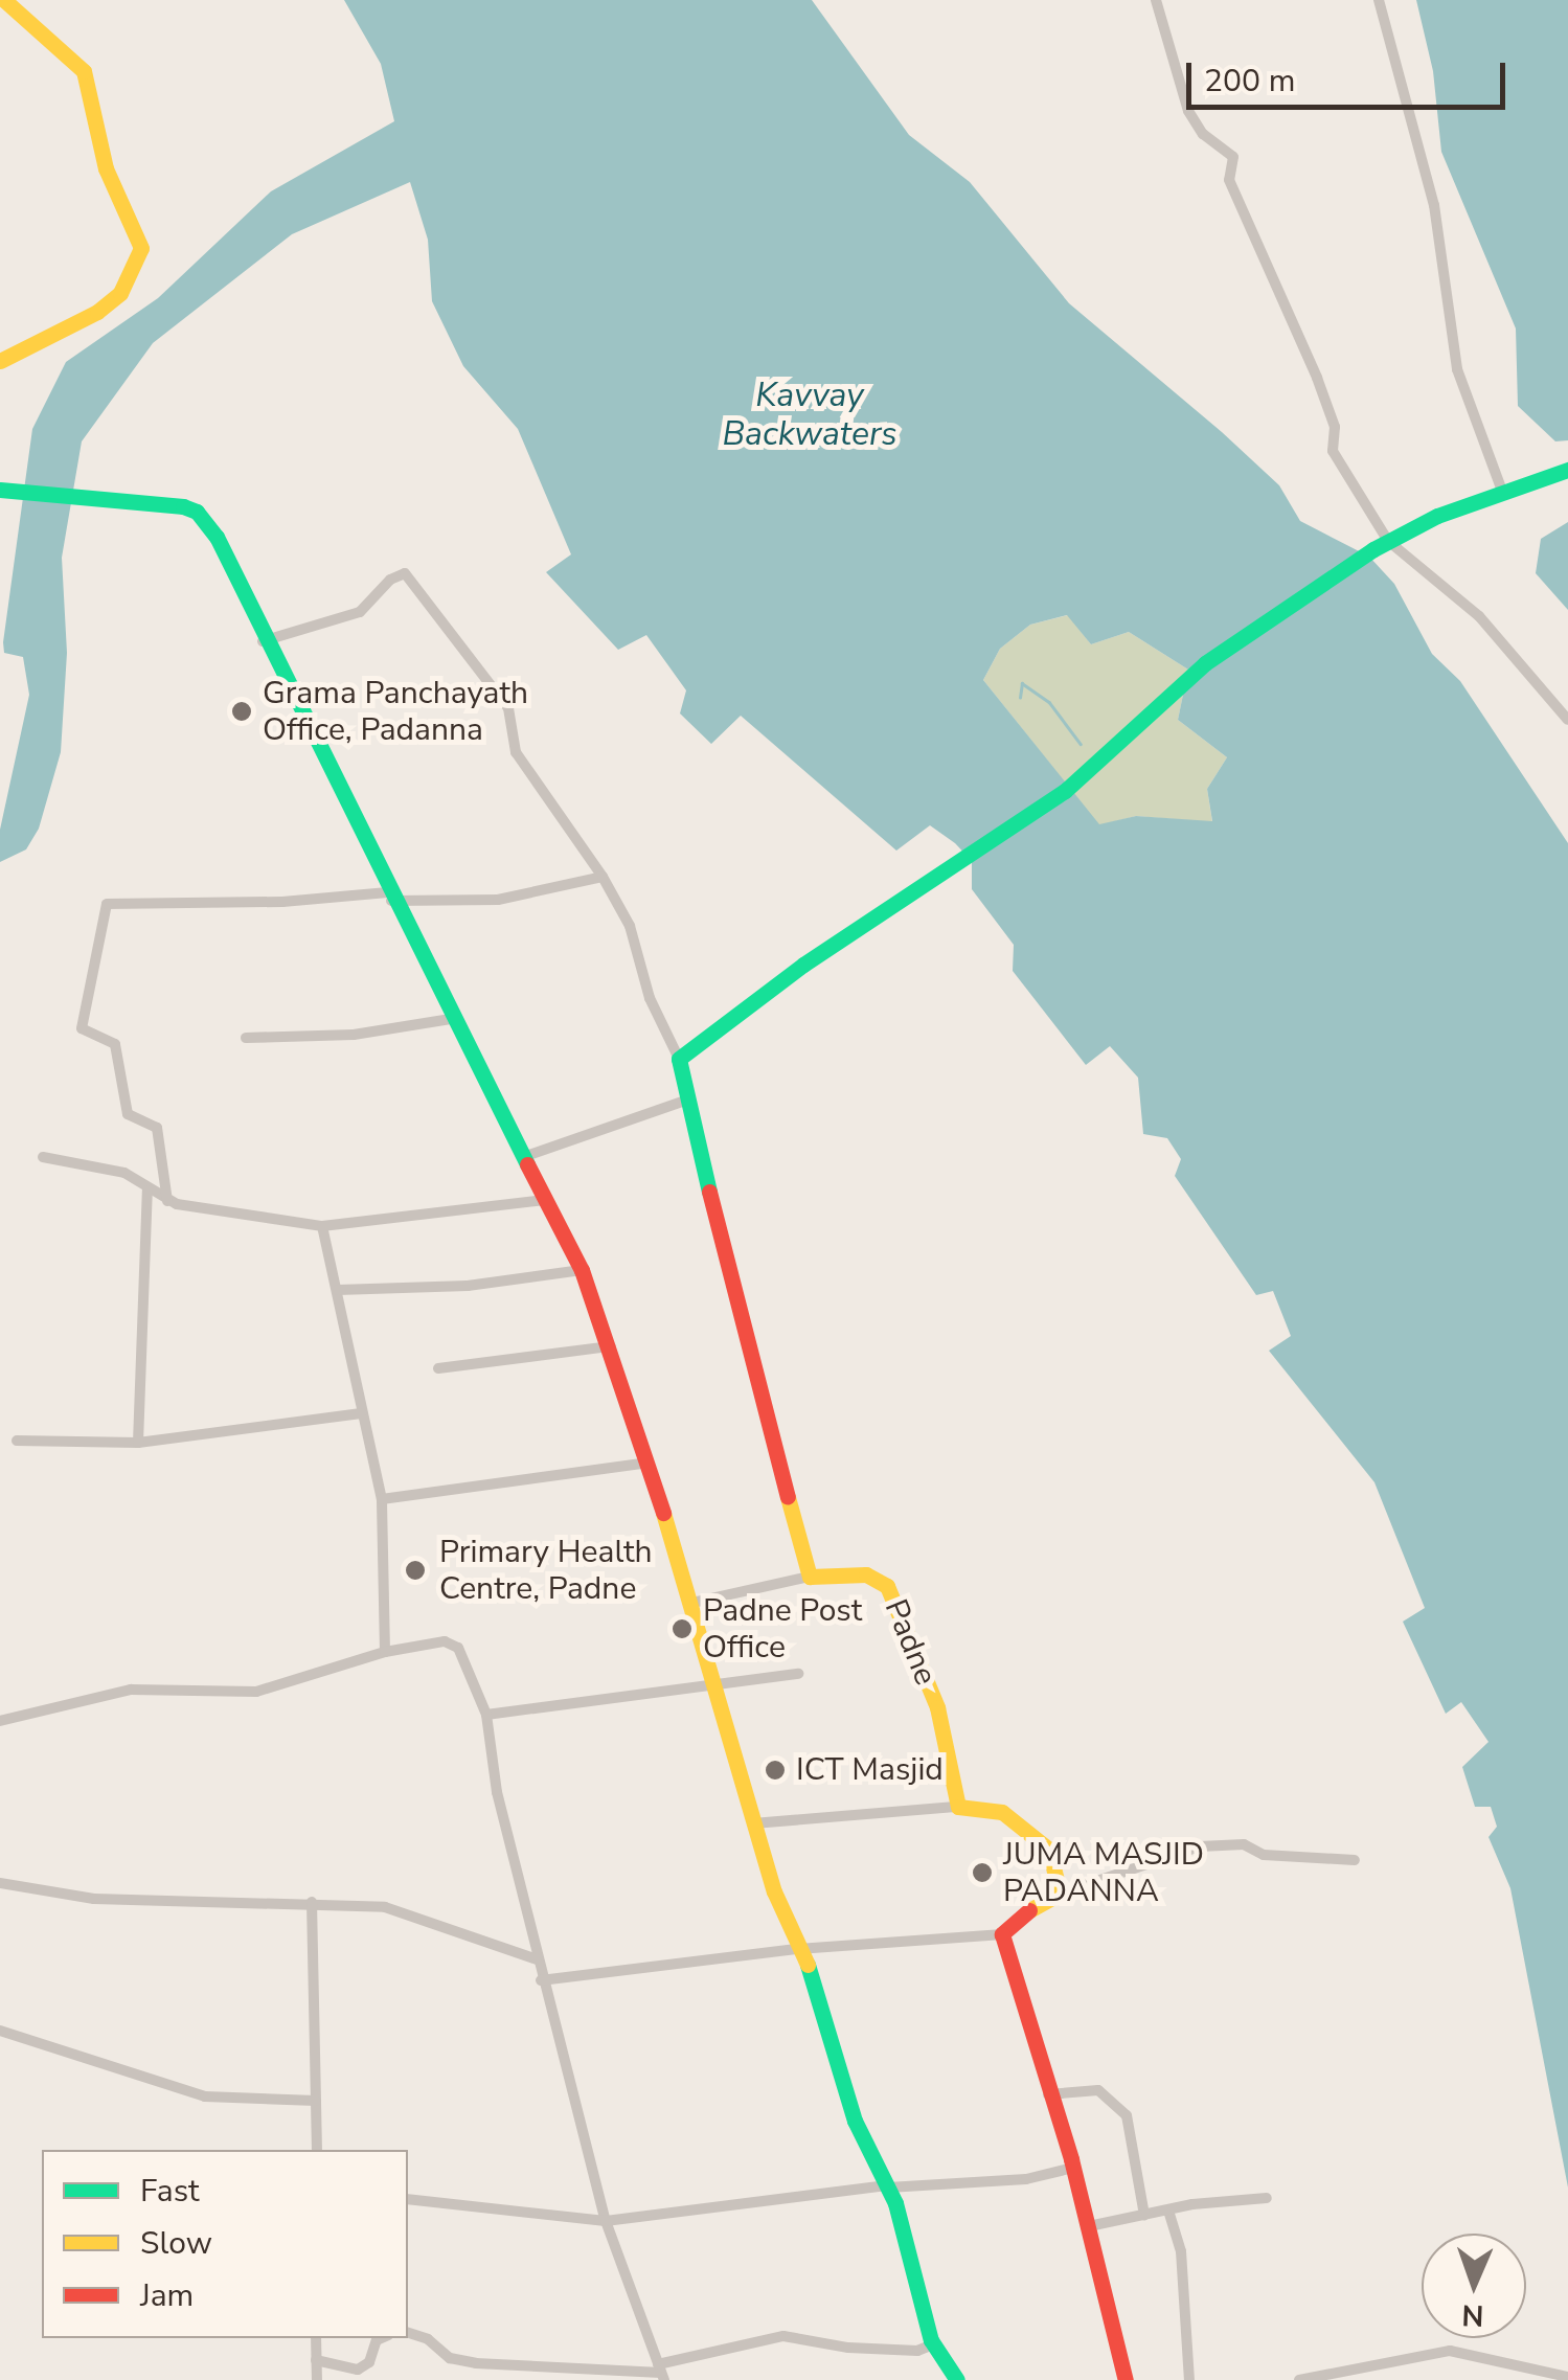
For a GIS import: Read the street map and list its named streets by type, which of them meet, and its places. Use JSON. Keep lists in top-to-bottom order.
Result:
{
  "streets": {
    "main road": ["Padne"]
  },
  "water": ["Kavvay Backwaters"],
  "places": [
    "Grama Panchayath Office, Padanna",
    "Primary Health Centre, Padne",
    "Padne Post Office",
    "ICT Masjid",
    "JUMA MASJID PADANNA"
  ],
  "legend": ["Fast", "Slow", "Jam"],
  "scale_bar": "200 m",
  "north": "bottom"
}
